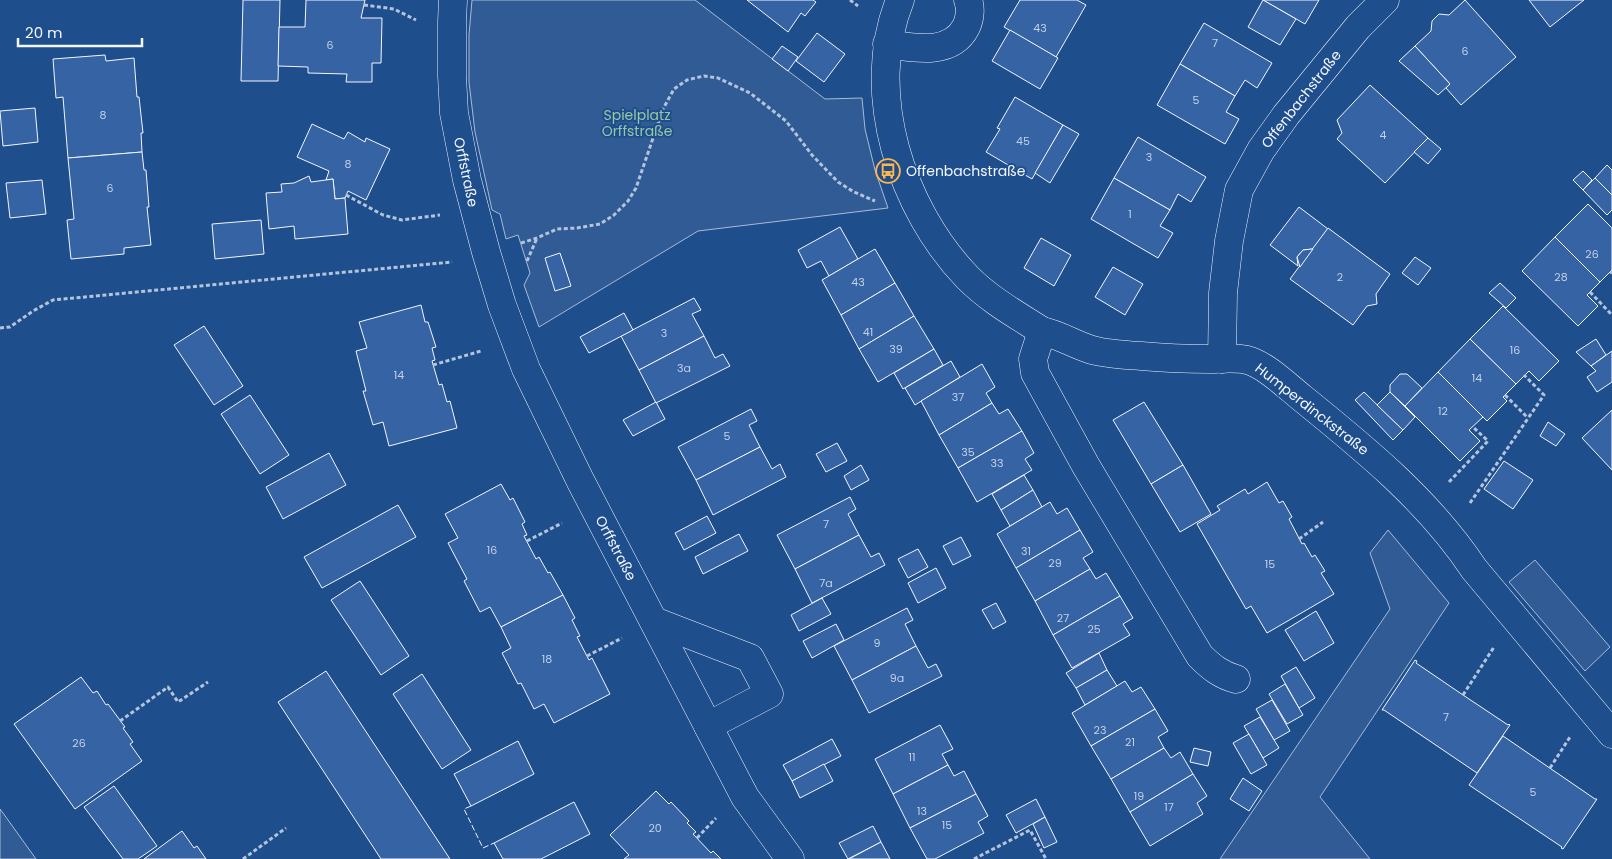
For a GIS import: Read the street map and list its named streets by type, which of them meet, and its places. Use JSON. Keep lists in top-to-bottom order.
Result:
{
  "streets": {
    "street": ["Offenbachstraße", "Orffstraße", "Humperdinckstraße"]
  },
  "crossings": [
    ["Offenbachstraße", "Humperdinckstraße"]
  ],
  "parks": ["Spielplatz Orffstraße"],
  "places": {
    "bus stop": ["Offenbachstraße"]
  },
  "house_numbers": [
    "43",
    "7",
    "6",
    "6",
    "5",
    "8",
    "4",
    "45",
    "3",
    "8",
    "6",
    "1",
    "26",
    "2",
    "28",
    "43",
    "41",
    "3",
    "39",
    "16",
    "3a",
    "14",
    "14",
    "37",
    "12",
    "5",
    "35",
    "33",
    "7",
    "16",
    "31",
    "29",
    "15",
    "7a",
    "27",
    "25",
    "9",
    "18",
    "9a",
    "7",
    "23",
    "21",
    "26",
    "11",
    "5",
    "19",
    "17",
    "13",
    "15",
    "20"
  ],
  "scale_bar": "20 m"
}
